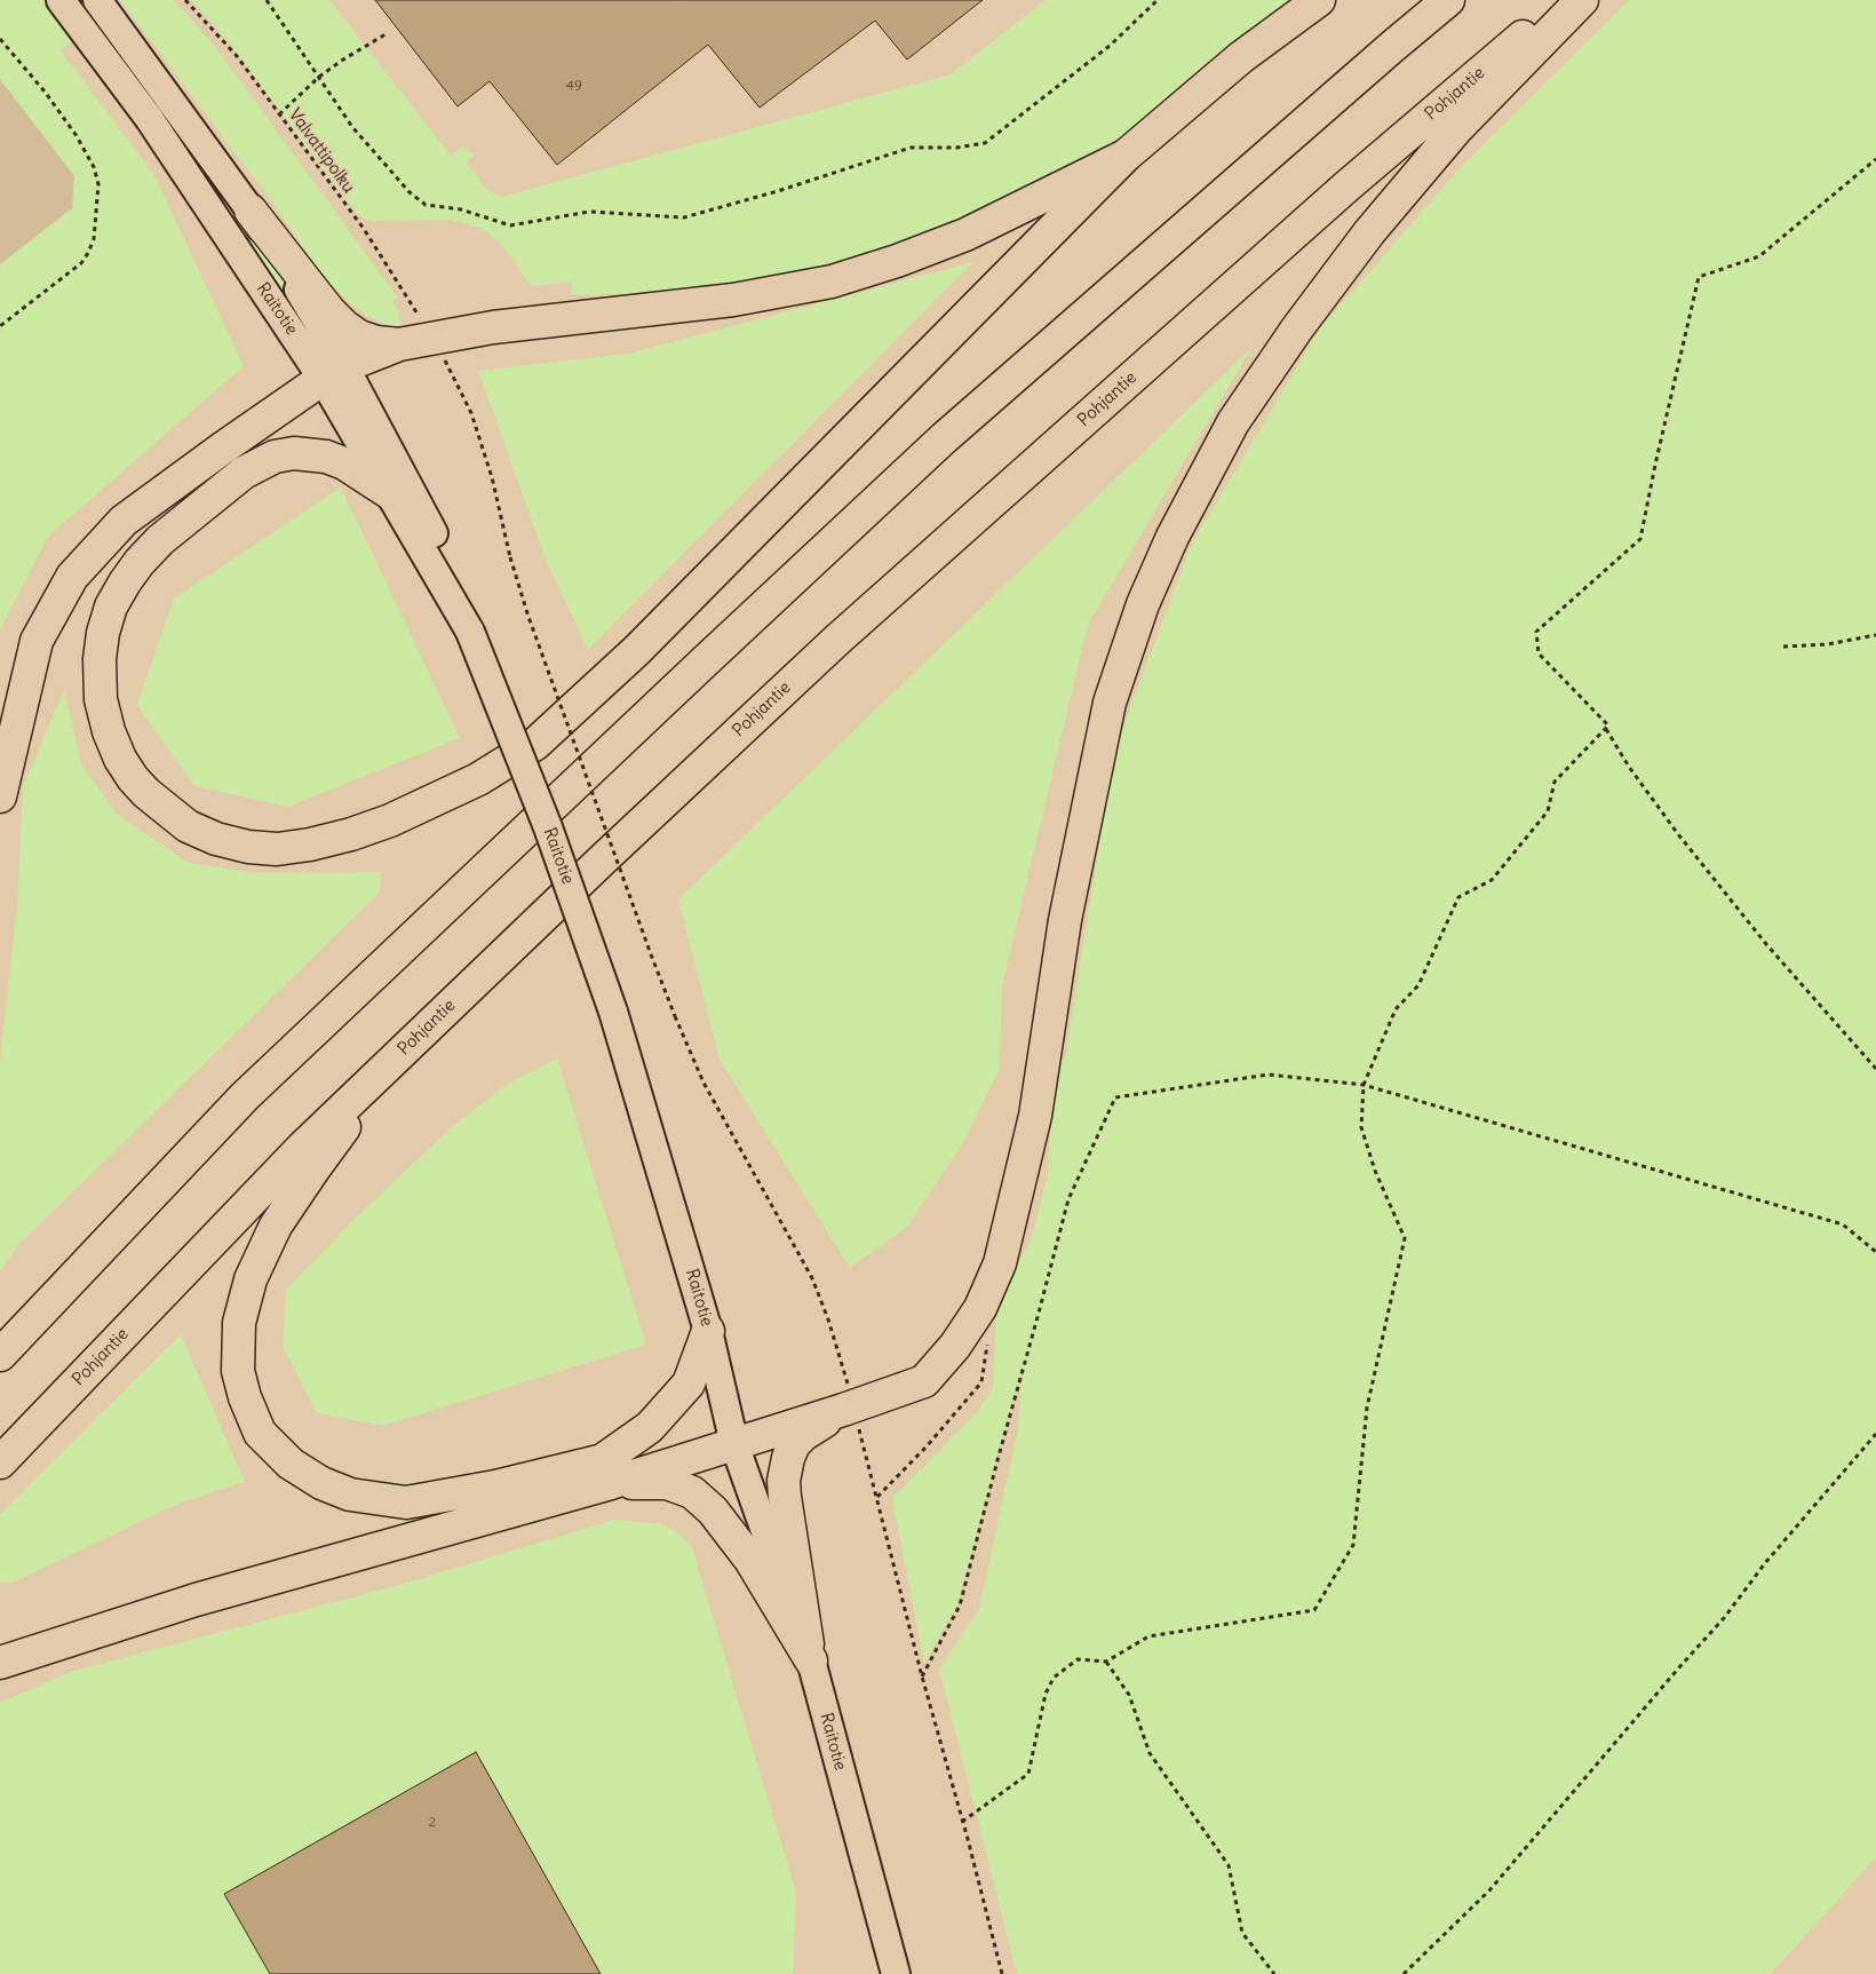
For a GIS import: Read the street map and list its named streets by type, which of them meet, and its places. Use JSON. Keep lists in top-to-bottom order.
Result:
{
  "streets": {
    "highway": ["Pohjantie"],
    "main road": ["Raitotie"],
    "path": ["Valvattipolku"]
  },
  "house_numbers": ["49", "2"]
}
